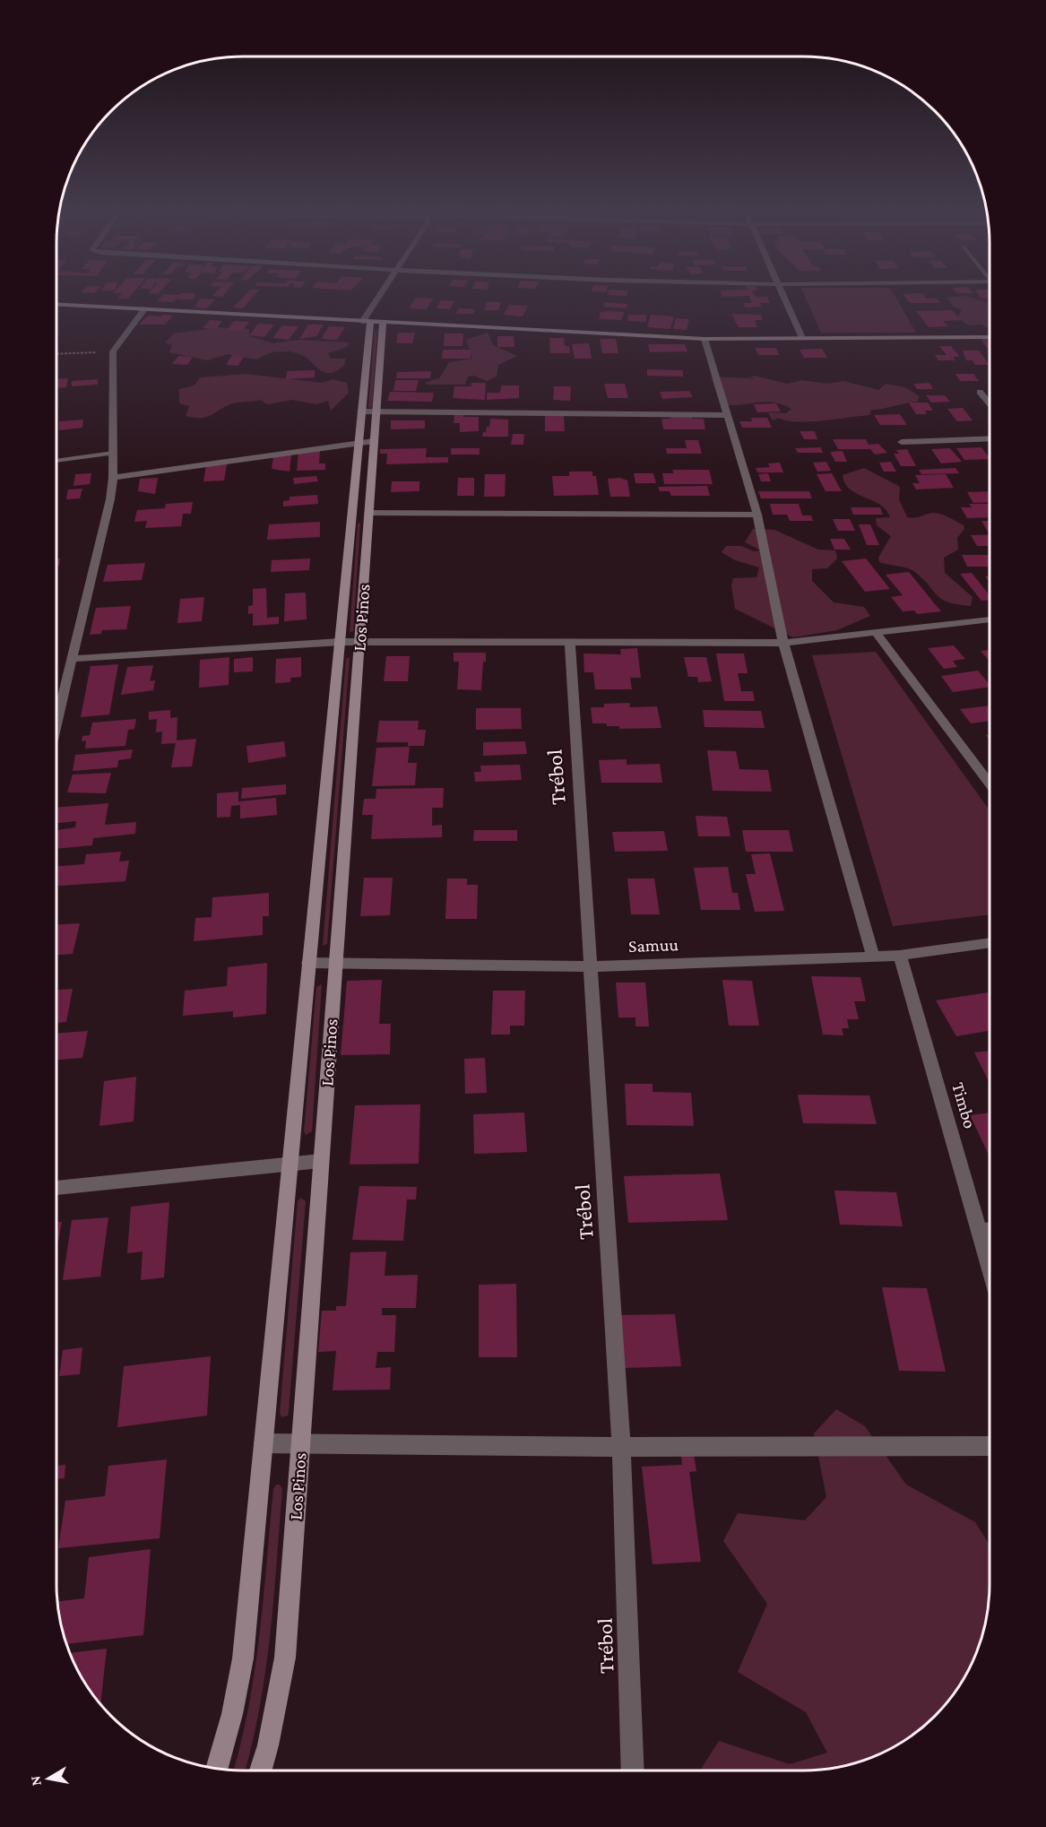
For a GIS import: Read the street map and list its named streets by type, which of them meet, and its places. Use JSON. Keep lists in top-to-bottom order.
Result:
{
  "streets": {
    "street": [
      "Los Pinos",
      "Trébol",
      "Samuu",
      "Timbo"
    ]
  },
  "crossings": [
    ["Los Pinos", "Samuu"],
    ["Trébol", "Samuu"],
    ["Samuu", "Timbo"]
  ],
  "north": "left"
}
